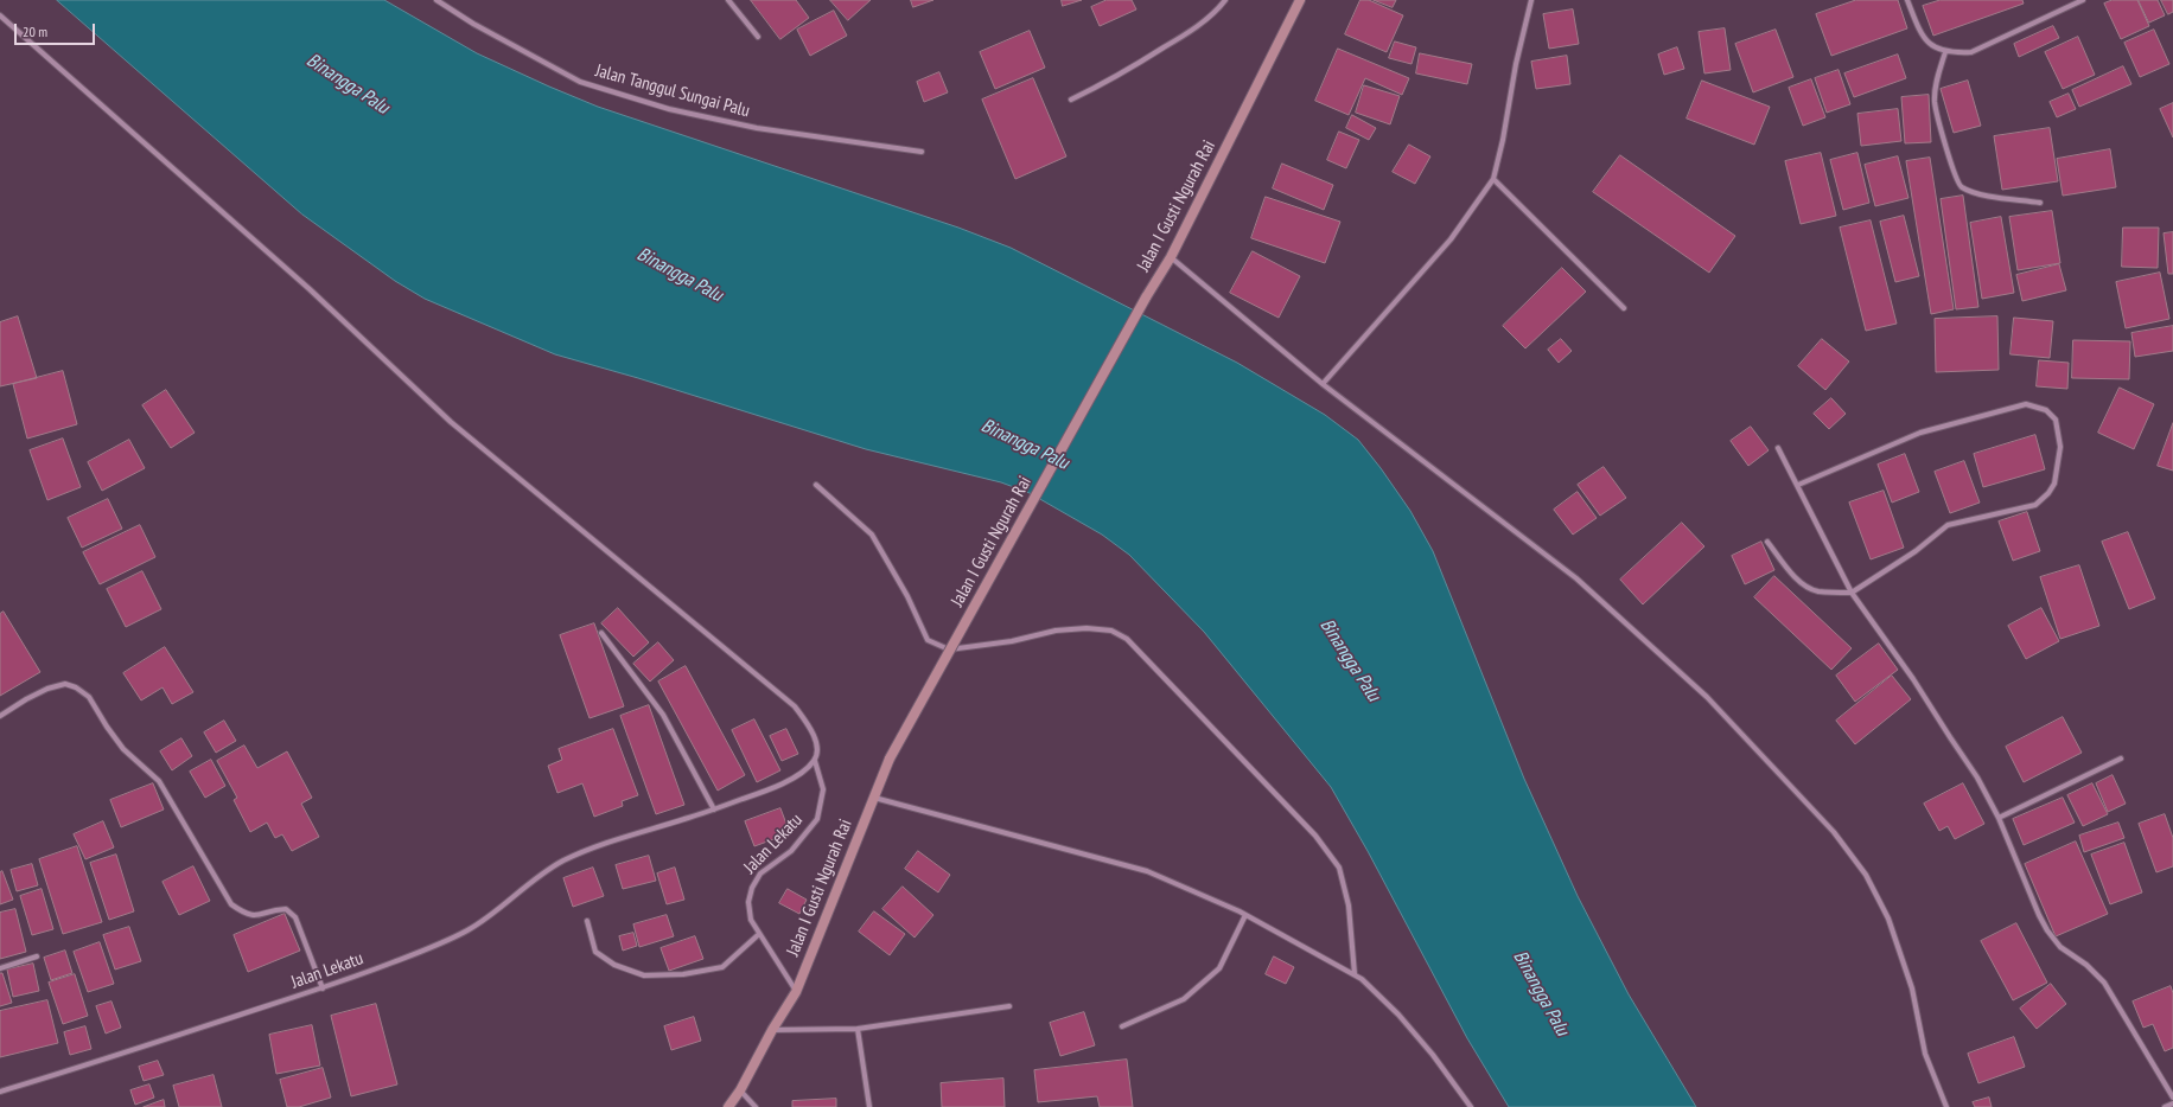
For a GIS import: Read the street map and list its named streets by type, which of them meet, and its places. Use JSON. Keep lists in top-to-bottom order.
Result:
{
  "streets": {
    "main road": ["Jalan I Gusti Ngurah Rai"],
    "street": ["Jalan Tanggul Sungai Palu", "Jalan Lekatu"]
  },
  "crossings": [
    ["Jalan I Gusti Ngurah Rai", "Jalan Lekatu"]
  ],
  "water": ["Binangga Palu"],
  "scale_bar": "20 m"
}
